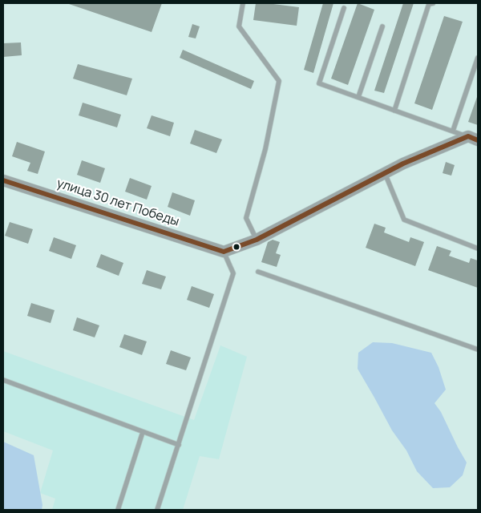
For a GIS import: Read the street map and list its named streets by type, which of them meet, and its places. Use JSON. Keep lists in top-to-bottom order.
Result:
{
  "streets": {
    "street": ["улица 30 лет Победы"]
  }
}
